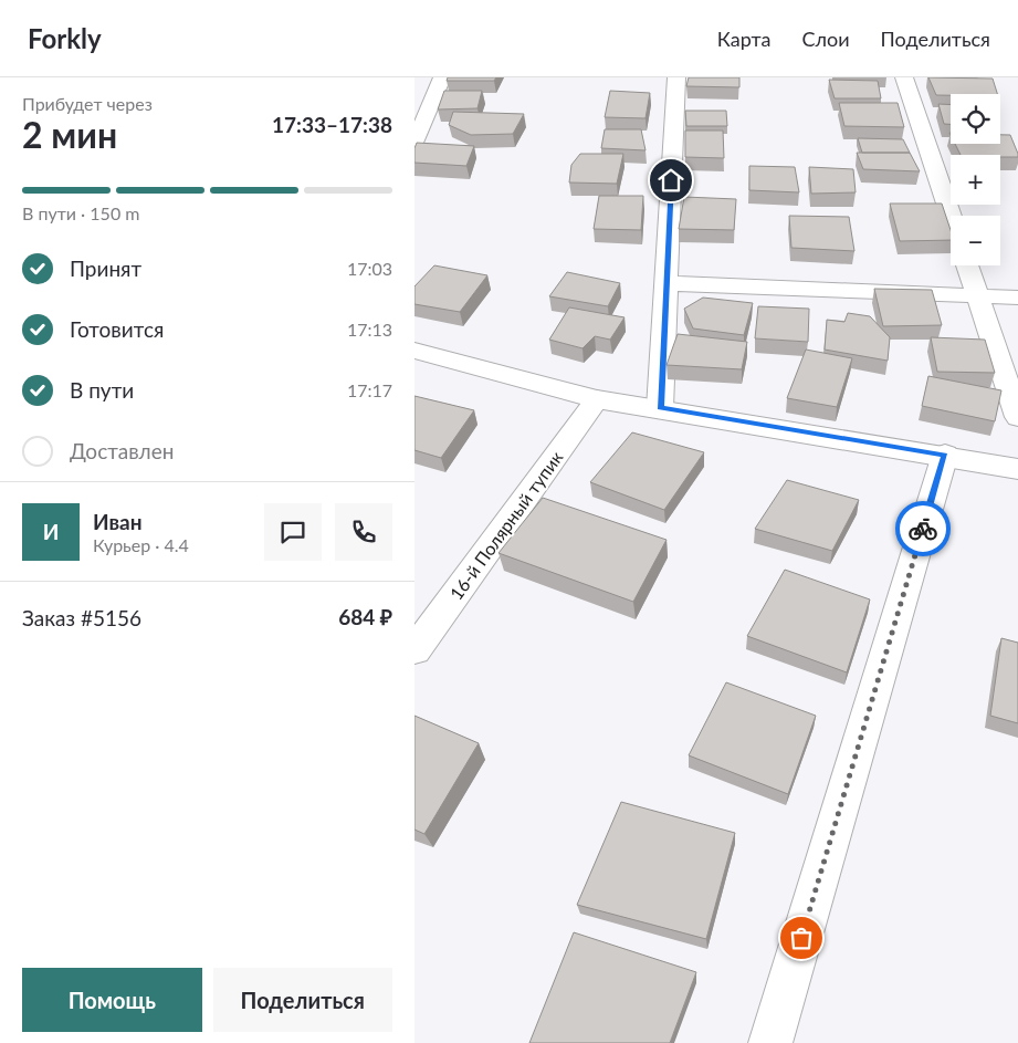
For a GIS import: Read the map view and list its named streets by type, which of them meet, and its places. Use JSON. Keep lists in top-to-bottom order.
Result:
{
  "streets": {
    "street": ["16-й Полярный тупик"]
  },
  "page": {
    "header": "Forkly",
    "nav": ["Карта", "Слои", "Поделиться"],
    "heading": ["2 мин", "Прибудет через", "17:33–17:38"],
    "panel": [
      "Иван",
      "Курьер · 4.4",
      "Заказ #5156",
      "684 ₽"
    ],
    "map_buttons": ["+", "−"],
    "bar": "В пути · 150 m",
    "list": [
      ["Принят", "17:03"],
      ["Готовится", "17:13"],
      ["В пути", "17:17"],
      "Доставлен"
    ],
    "round": "И",
    "buttons": ["Помощь", "Поделиться"]
  }
}
